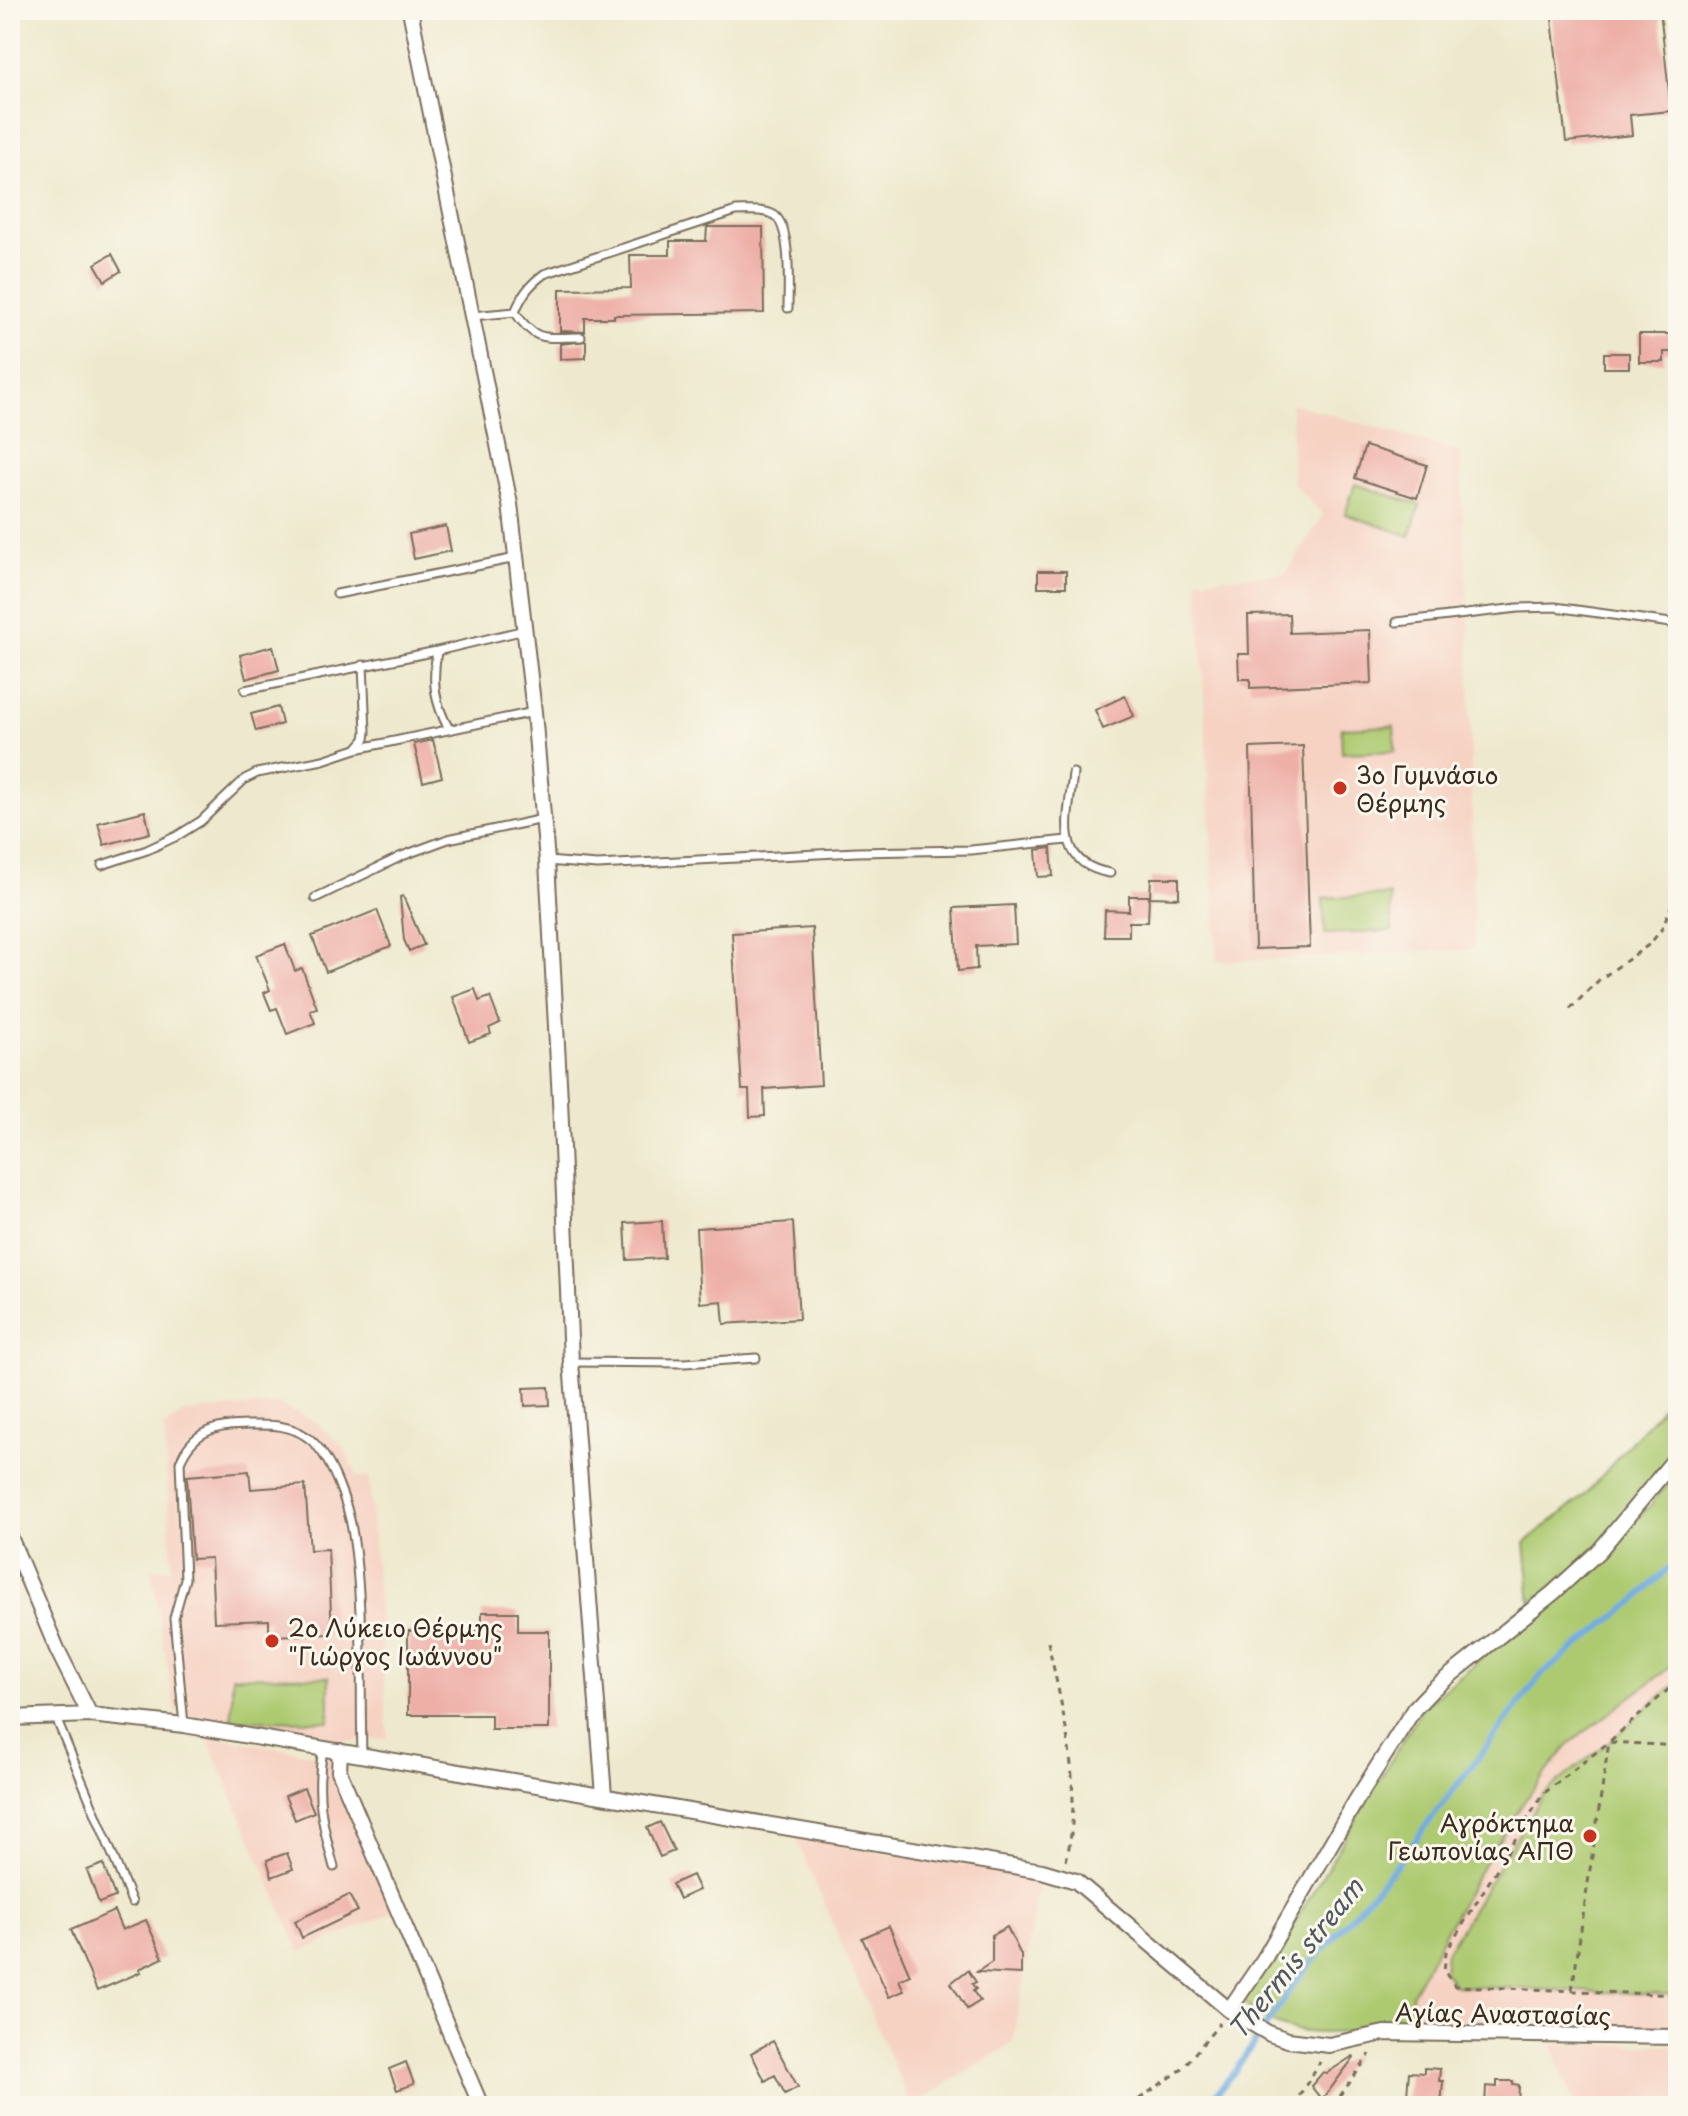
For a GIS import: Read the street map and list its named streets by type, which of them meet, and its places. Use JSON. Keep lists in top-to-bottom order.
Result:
{
  "streets": {
    "street": ["Αγίας Αναστασίας"]
  },
  "water": ["Thermis stream"],
  "places": ["3ο Γυμνάσιο Θέρμης", "2ο Λύκειο Θέρμης \"Γιώργος Ιωάννου\"", "Αγρόκτημα Γεωπονίας ΑΠΘ"]
}
